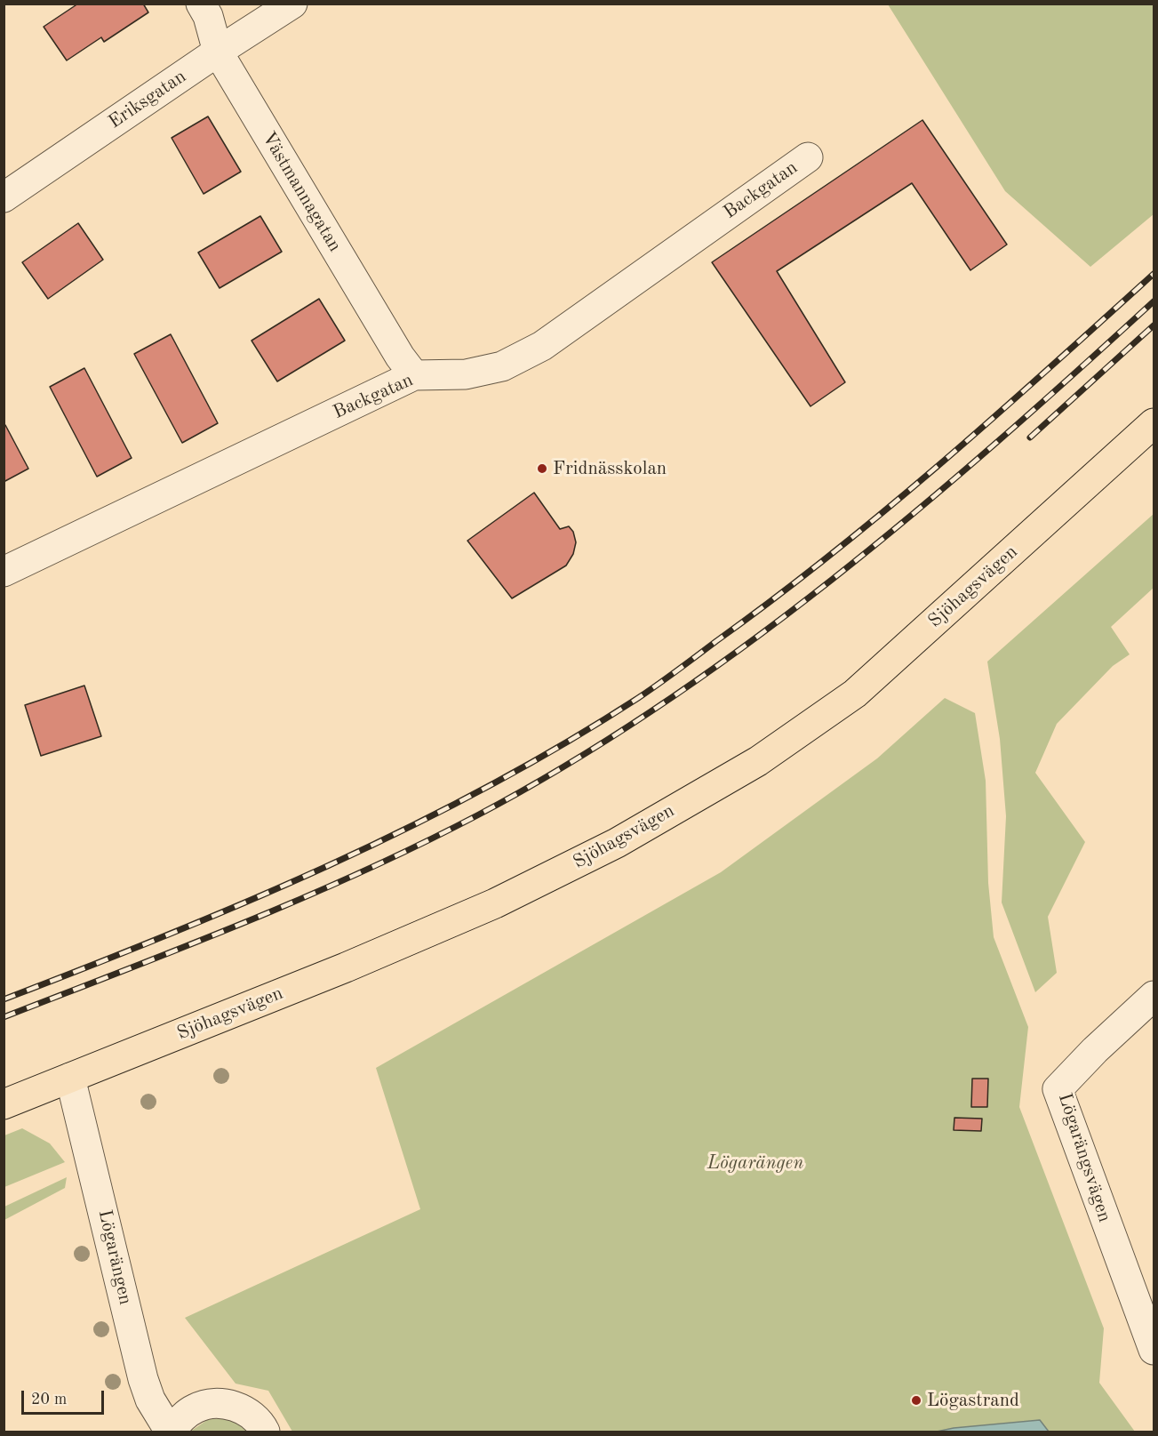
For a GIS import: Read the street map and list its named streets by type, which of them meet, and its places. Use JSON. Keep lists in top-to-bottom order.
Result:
{
  "streets": {
    "main road": ["Sjöhagsvägen"],
    "street": [
      "Eriksgatan",
      "Backgatan",
      "Västmannagatan",
      "Lögarängsvägen",
      "Lögarängen"
    ]
  },
  "crossings": [
    ["Eriksgatan", "Västmannagatan"],
    ["Backgatan", "Västmannagatan"],
    ["Sjöhagsvägen", "Lögarängen"]
  ],
  "parks": ["Lögarängen"],
  "places": ["Fridnässkolan", "Lögastrand"],
  "scale_bar": "20 m"
}
